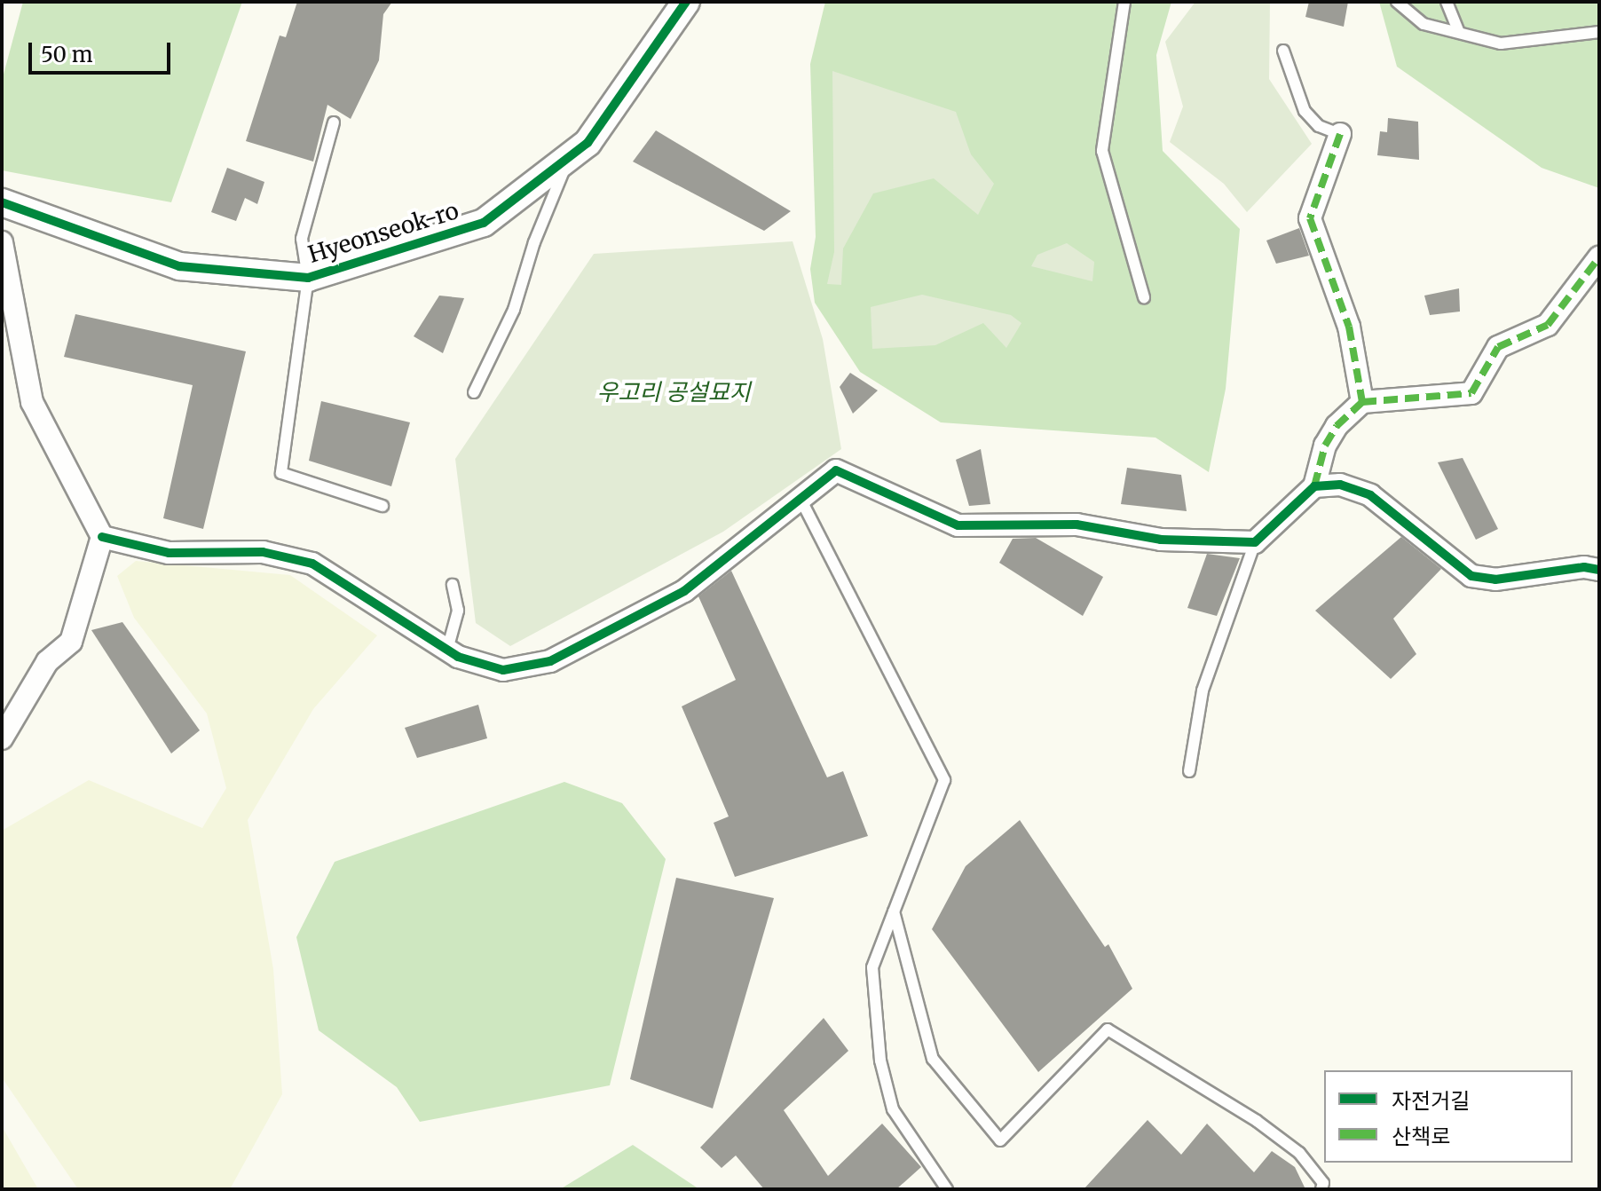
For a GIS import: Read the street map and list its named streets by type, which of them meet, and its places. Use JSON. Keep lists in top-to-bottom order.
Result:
{
  "streets": {
    "street": ["Hyeonseok-ro"]
  },
  "parks": ["우고리 공설묘지"],
  "legend": ["자전거길", "산책로"],
  "scale_bar": "50 m"
}
